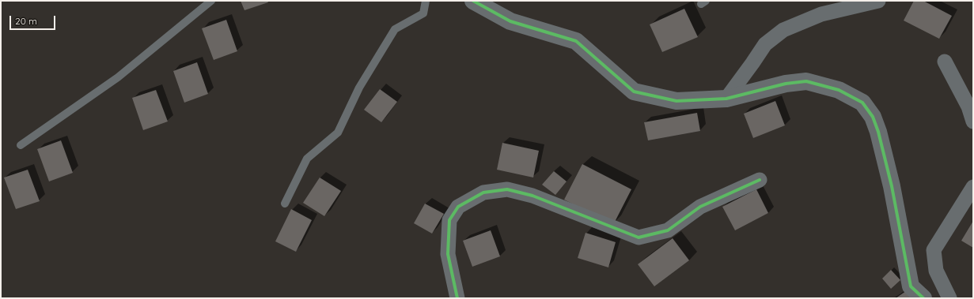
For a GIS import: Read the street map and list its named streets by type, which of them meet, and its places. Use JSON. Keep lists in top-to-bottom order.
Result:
{
  "scale_bar": "20 m"
}
